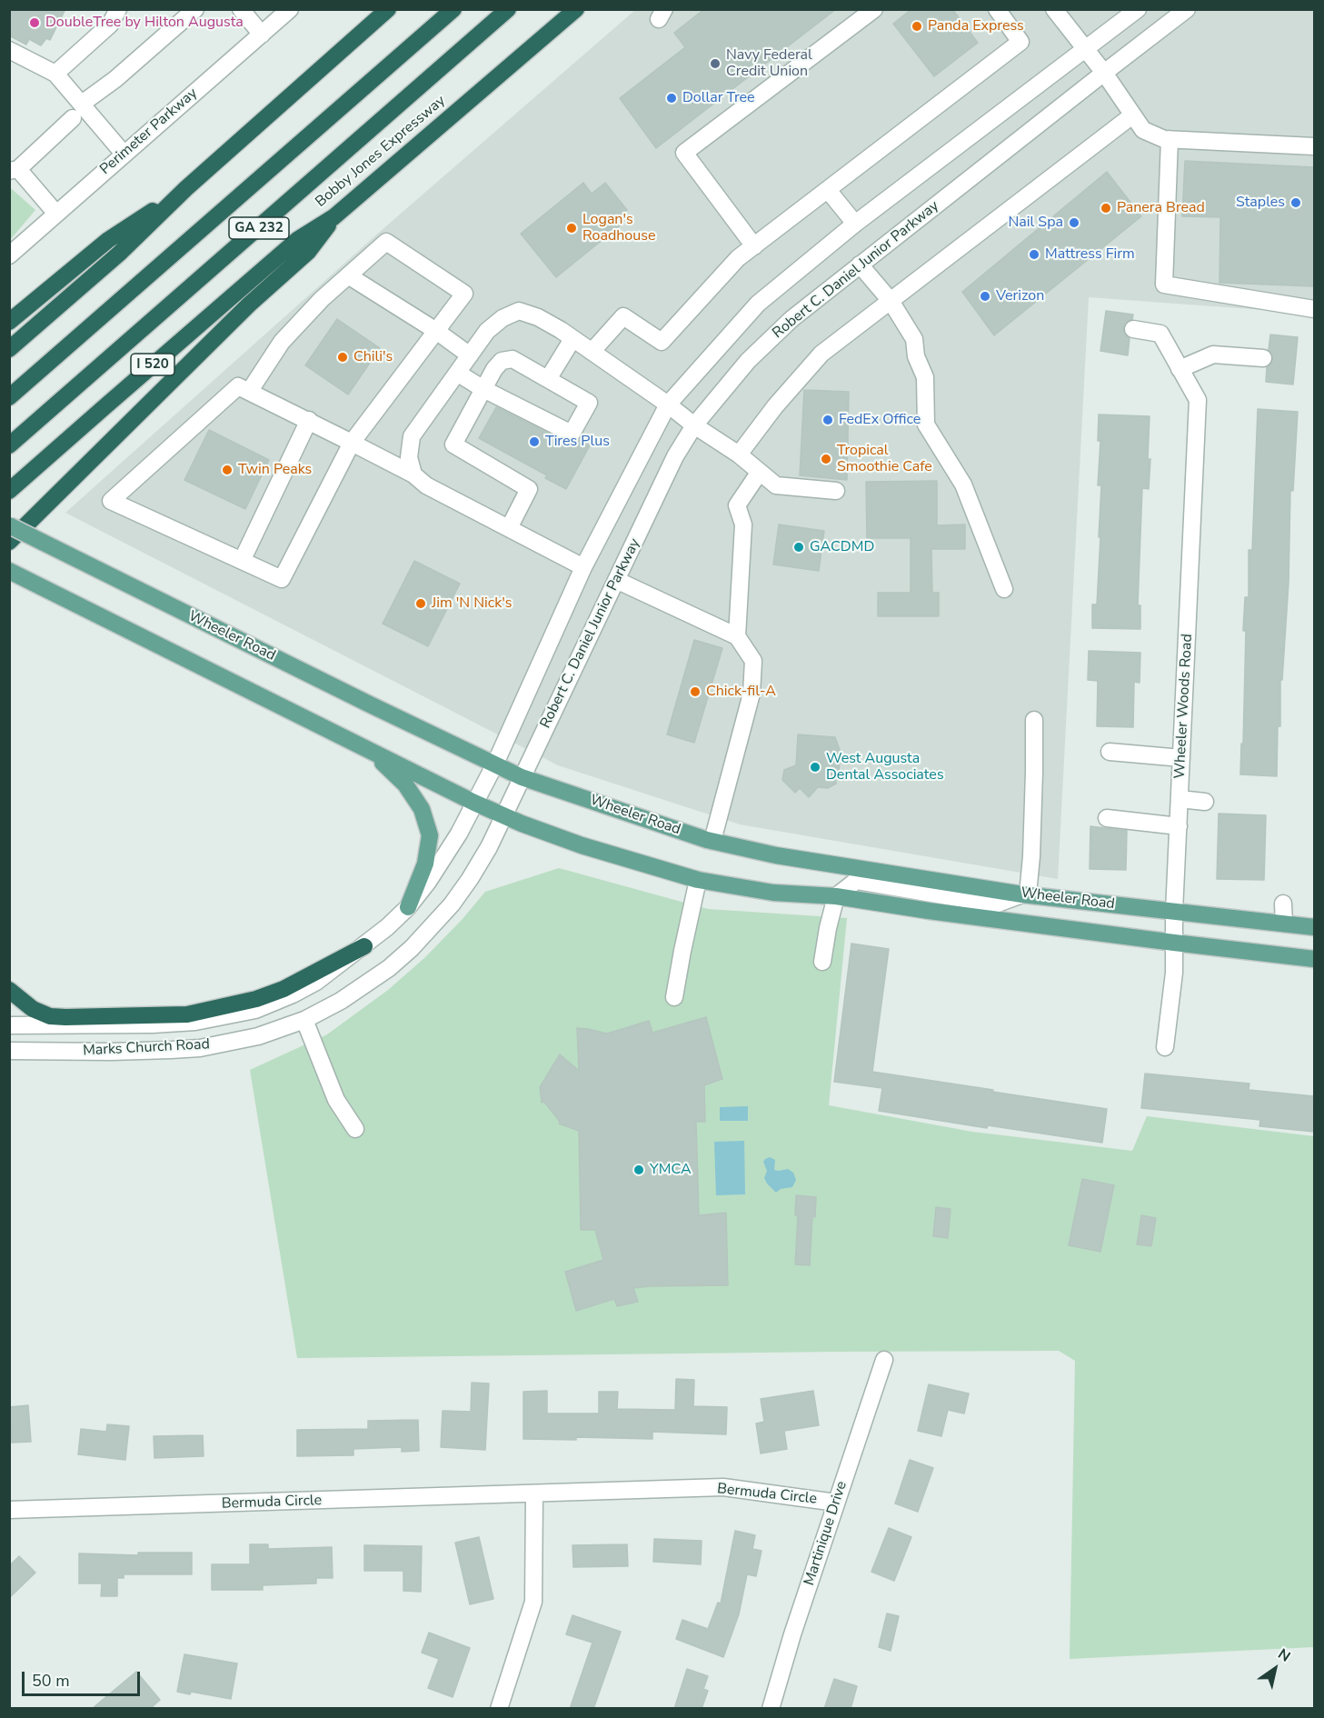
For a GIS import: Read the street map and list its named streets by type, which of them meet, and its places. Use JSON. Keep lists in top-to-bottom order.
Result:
{
  "streets": {
    "highway": ["Bobby Jones Expressway", "GA 232", "I 520"],
    "main road": ["Wheeler Road"],
    "street": [
      "Perimeter Parkway",
      "Robert C. Daniel Junior Parkway",
      "Wheeler Woods Road",
      "Marks Church Road",
      "Bermuda Circle",
      "Martinique Drive"
    ]
  },
  "crossings": [
    ["Robert C. Daniel Junior Parkway", "Wheeler Road"],
    ["Robert C. Daniel Junior Parkway", "Marks Church Road"],
    ["Wheeler Road", "Wheeler Woods Road"],
    ["Wheeler Road", "Marks Church Road"],
    ["Bermuda Circle", "Martinique Drive"]
  ],
  "places": [
    "DoubleTree by Hilton Augusta",
    "Panda Express",
    "Navy Federal Credit Union",
    "Dollar Tree",
    "Staples",
    "Panera Bread",
    "Nail Spa",
    "Logan's Roadhouse",
    "Mattress Firm",
    "Verizon",
    "Chili's",
    "FedEx Office",
    "Tires Plus",
    "Tropical Smoothie Cafe",
    "Twin Peaks",
    "GACDMD",
    "Jim 'N Nick's",
    "Chick-fil-A",
    "West Augusta Dental Associates",
    "YMCA"
  ],
  "scale_bar": "50 m",
  "north": "top right"
}
